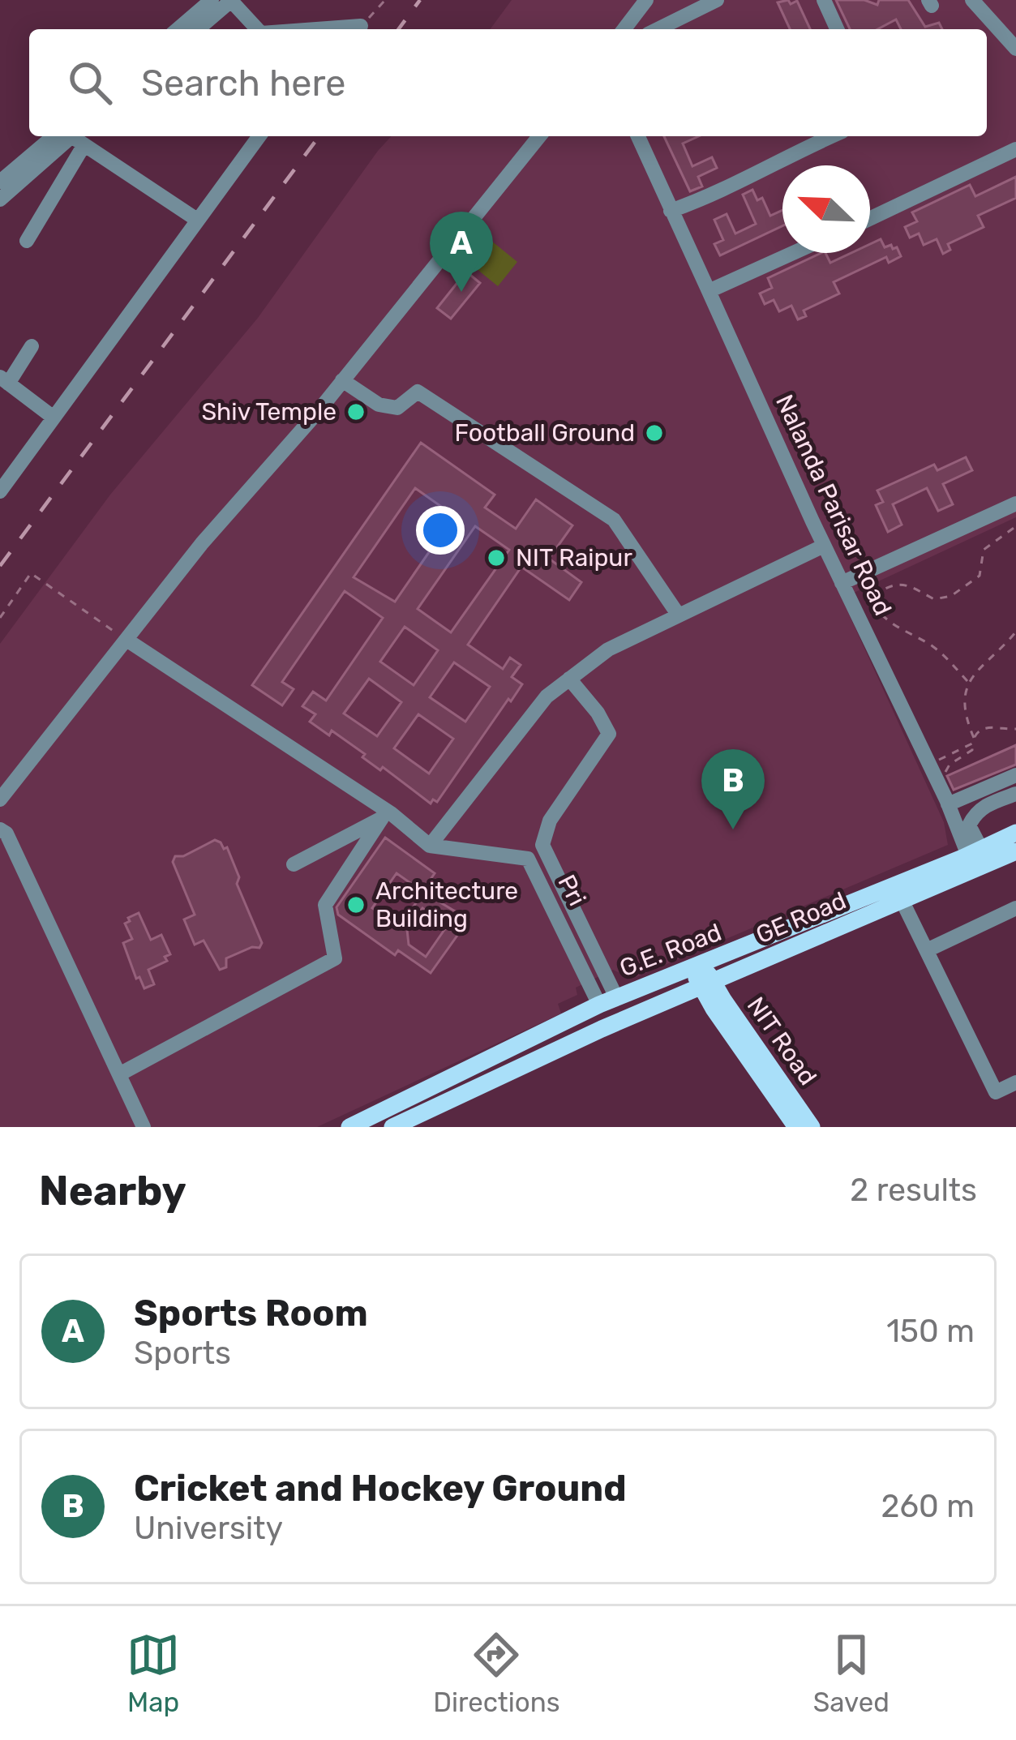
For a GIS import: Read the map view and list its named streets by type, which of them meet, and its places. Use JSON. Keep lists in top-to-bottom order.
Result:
{
  "streets": {
    "main road": ["GE Road", "G.E. Road", "NIT Road"],
    "street": ["Nalanda Parisar Road", "Pri"]
  },
  "crossings": [
    ["Nalanda Parisar Road", "G.E. Road"],
    ["Pri", "G.E. Road"],
    ["GE Road", "NIT Road"]
  ],
  "places": [
    "Shiv Temple",
    "Football Ground",
    "NIT Raipur",
    "Architecture Building"
  ],
  "north": "top left",
  "page": {
    "search": "Search here",
    "pins": ["A", "B"],
    "heading": ["Nearby", "2 results"],
    "list": [
      {
        "mark": "A",
        "name": "Sports Room",
        "note": "Sports",
        "value": "150 m"
      },
      {
        "mark": "B",
        "name": "Cricket and Hockey Ground",
        "note": "University",
        "value": "260 m"
      }
    ],
    "nav": ["Map", "Directions", "Saved"]
  }
}
